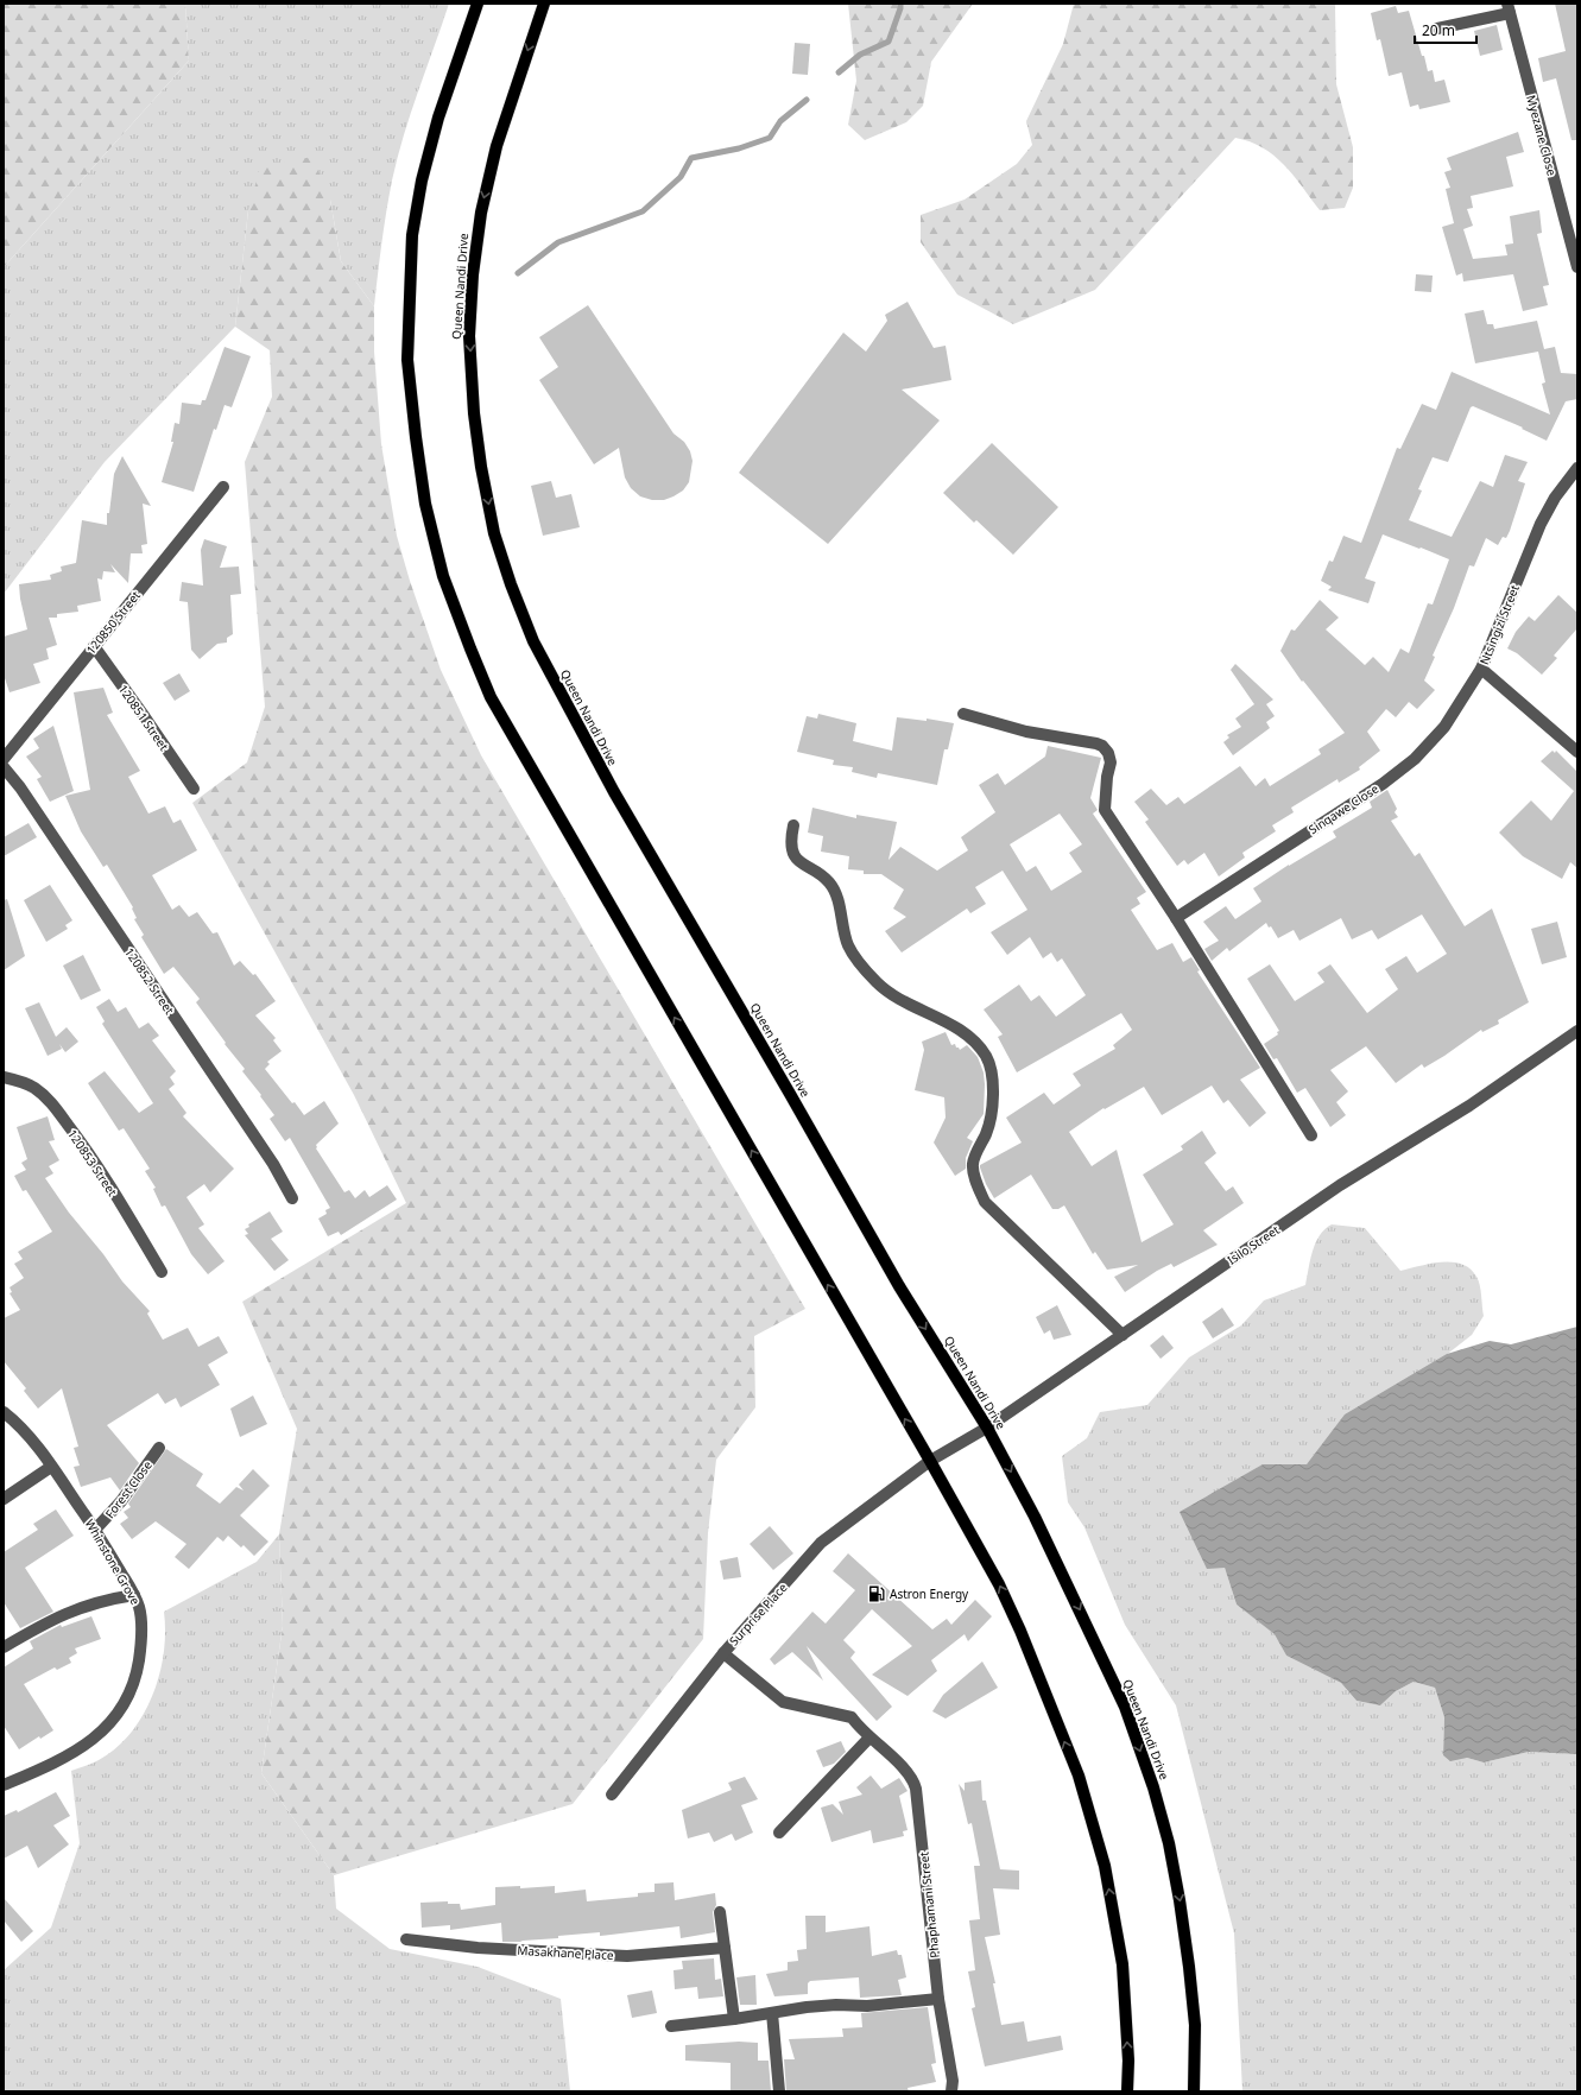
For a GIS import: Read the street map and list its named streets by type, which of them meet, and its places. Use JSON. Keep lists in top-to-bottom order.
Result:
{
  "streets": {
    "main road": ["Queen Nandi Drive"],
    "street": [
      "Myezane Close",
      "120850 Street",
      "Ntsingizi Street",
      "120851 Street",
      "Sinqawe Close",
      "120852 Street",
      "120853 Street",
      "Isilo Street",
      "Forest Close",
      "Whinstone Grove",
      "Surprise Place",
      "Phaphamani Street",
      "Masakhane Place"
    ]
  },
  "crossings": [
    ["Queen Nandi Drive", "Isilo Street"],
    ["120850 Street", "120851 Street"],
    ["Ntsingizi Street", "Sinqawe Close"],
    ["Isilo Street", "Surprise Place"],
    ["Forest Close", "Whinstone Grove"],
    ["Surprise Place", "Phaphamani Street"]
  ],
  "places": {
    "fuel station": ["Astron Energy"]
  },
  "scale_bar": "20 m"
}
